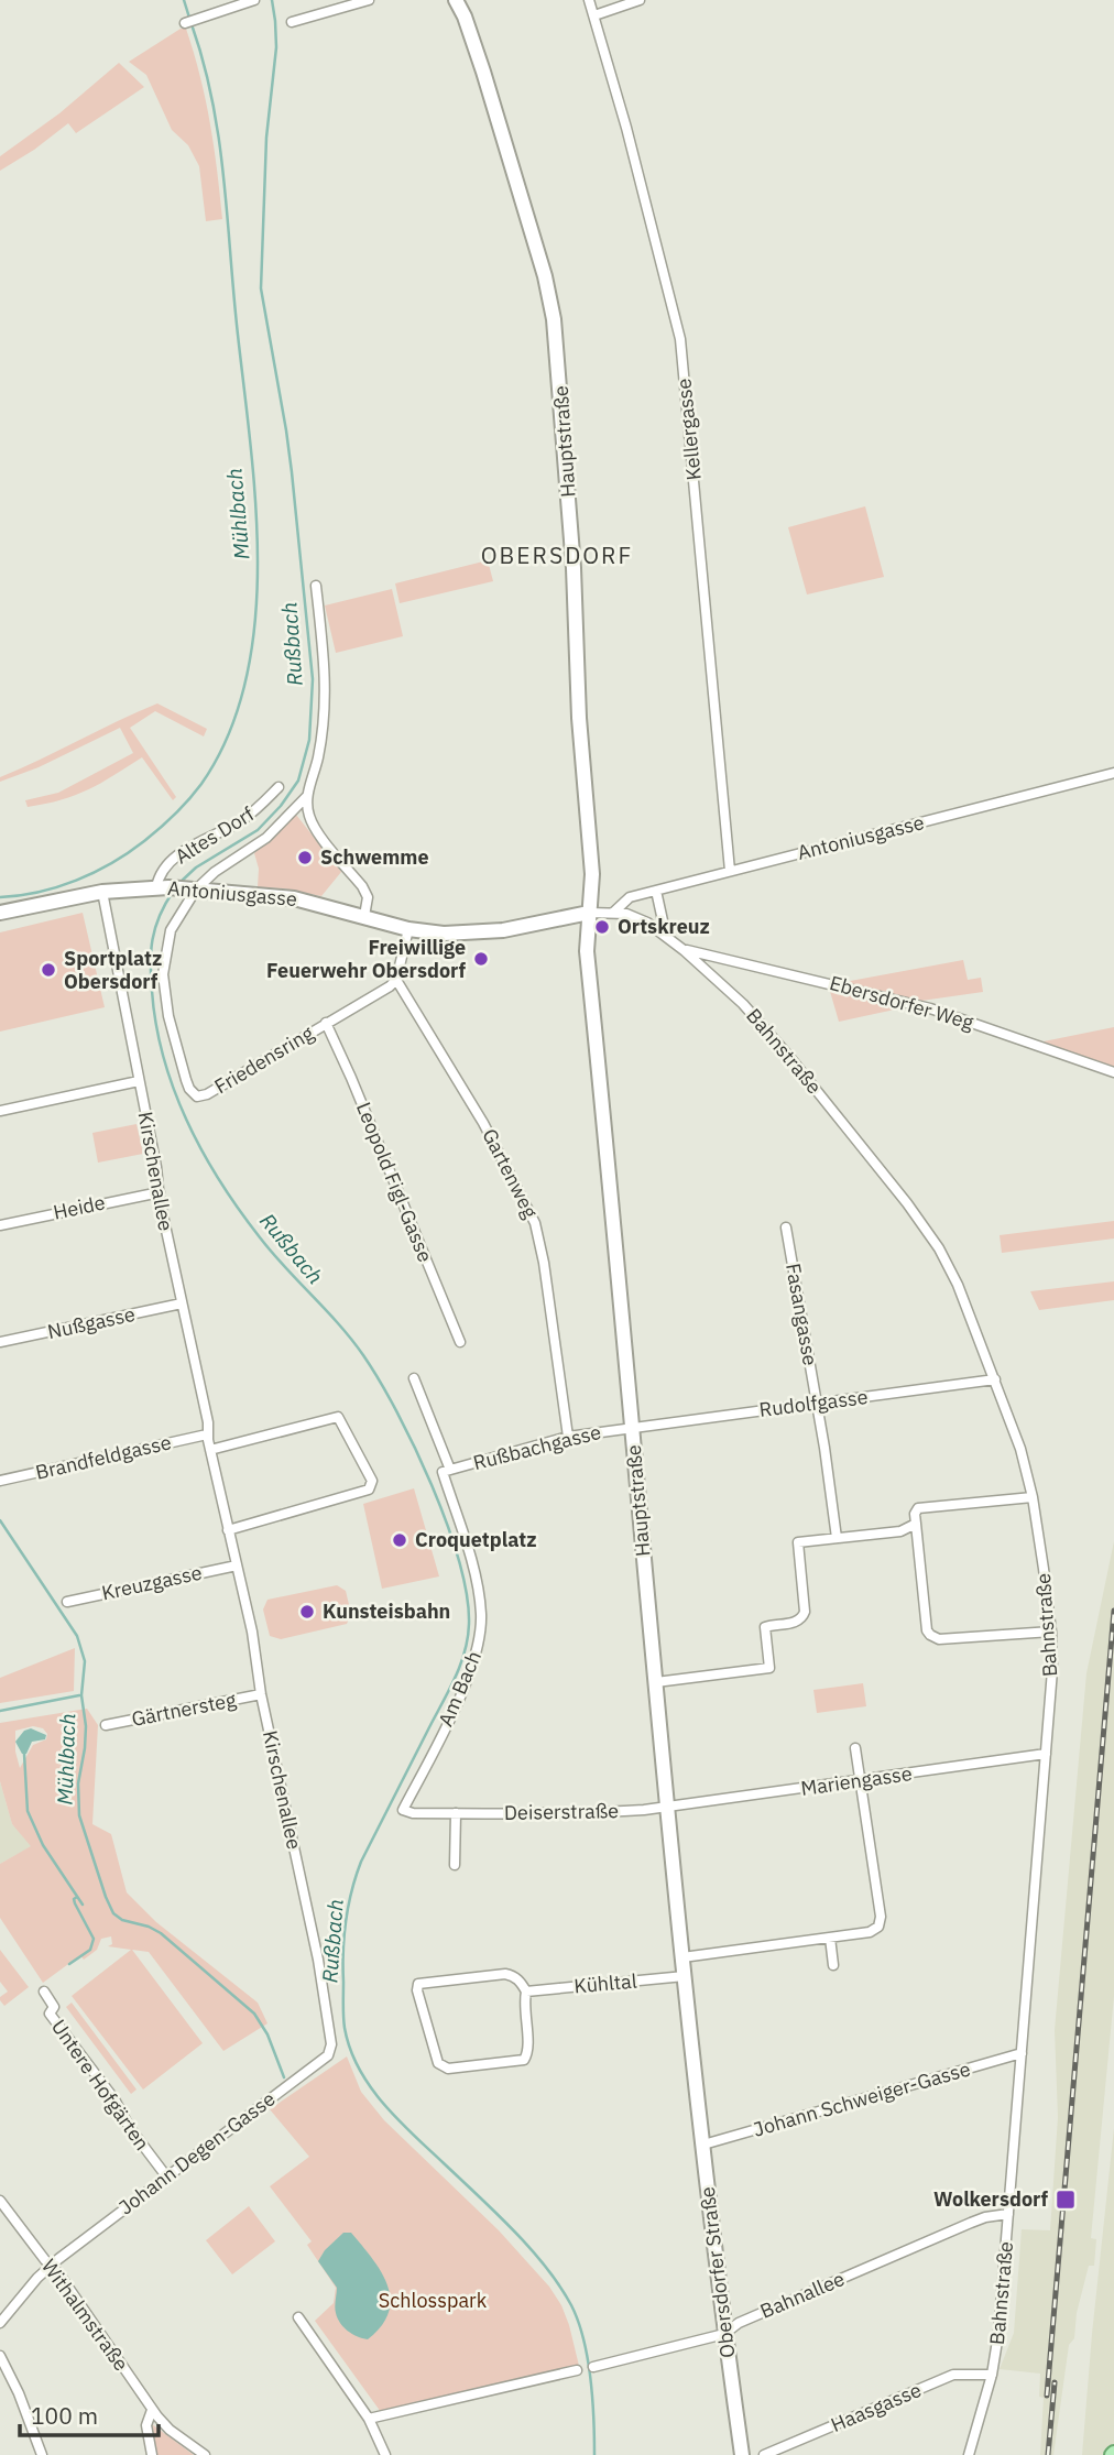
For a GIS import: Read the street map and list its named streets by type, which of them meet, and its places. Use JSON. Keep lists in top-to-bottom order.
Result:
{
  "streets": {
    "main road": ["Hauptstraße", "Antoniusgasse", "Obersdorfer Straße"],
    "street": [
      "Kellergasse",
      "Altes Dorf",
      "Ebersdorfer Weg",
      "Bahnstraße",
      "Friedensring",
      "Kirschenallee",
      "Gartenweg",
      "Leopold Figl-Gasse",
      "Heide",
      "Fasangasse",
      "Nußgasse",
      "Rudolfgasse",
      "Rußbachgasse",
      "Brandfeldgasse",
      "Kreuzgasse",
      "Am Bach",
      "Gärtnersteg",
      "Mariengasse",
      "Deiserstraße",
      "Kühltal",
      "Untere Hofgärten",
      "Johann Schweiger-Gasse",
      "Johann Degen-Gasse",
      "Bahnallee",
      "Withalmstraße",
      "Haasgasse"
    ]
  },
  "crossings": [
    ["Kellergasse", "Antoniusgasse"],
    ["Hauptstraße", "Antoniusgasse"],
    ["Hauptstraße", "Rudolfgasse"],
    ["Hauptstraße", "Rußbachgasse"],
    ["Hauptstraße", "Mariengasse"],
    ["Hauptstraße", "Deiserstraße"],
    ["Hauptstraße", "Kühltal"],
    ["Hauptstraße", "Obersdorfer Straße"],
    ["Altes Dorf", "Antoniusgasse"],
    ["Antoniusgasse", "Bahnstraße"],
    ["Antoniusgasse", "Friedensring"],
    ["Antoniusgasse", "Kirschenallee"],
    ["Ebersdorfer Weg", "Bahnstraße"],
    ["Bahnstraße", "Rudolfgasse"],
    ["Bahnstraße", "Mariengasse"],
    ["Bahnstraße", "Johann Schweiger-Gasse"],
    ["Bahnstraße", "Bahnallee"],
    ["Bahnstraße", "Haasgasse"],
    ["Friedensring", "Gartenweg"],
    ["Friedensring", "Leopold Figl-Gasse"],
    ["Kirschenallee", "Heide"],
    ["Kirschenallee", "Nußgasse"],
    ["Kirschenallee", "Brandfeldgasse"],
    ["Kirschenallee", "Kreuzgasse"],
    ["Kirschenallee", "Gärtnersteg"],
    ["Kirschenallee", "Johann Degen-Gasse"],
    ["Gartenweg", "Rußbachgasse"],
    ["Fasangasse", "Rudolfgasse"],
    ["Rudolfgasse", "Rußbachgasse"],
    ["Rußbachgasse", "Am Bach"],
    ["Am Bach", "Deiserstraße"],
    ["Mariengasse", "Deiserstraße"],
    ["Untere Hofgärten", "Johann Degen-Gasse"],
    ["Johann Schweiger-Gasse", "Obersdorfer Straße"],
    ["Johann Degen-Gasse", "Withalmstraße"],
    ["Obersdorfer Straße", "Bahnallee"]
  ],
  "districts": ["OBERSDORF"],
  "water": ["Mühlbach", "Rußbach"],
  "parks": ["Schlosspark"],
  "places": {
    "other": [
      "Schwemme",
      "Ortskreuz",
      "Freiwillige Feuerwehr Obersdorf",
      "Sportplatz Obersdorf",
      "Croquetplatz",
      "Kunsteisbahn"
    ],
    "transit": ["Wolkersdorf"]
  },
  "scale_bar": "100 m"
}
